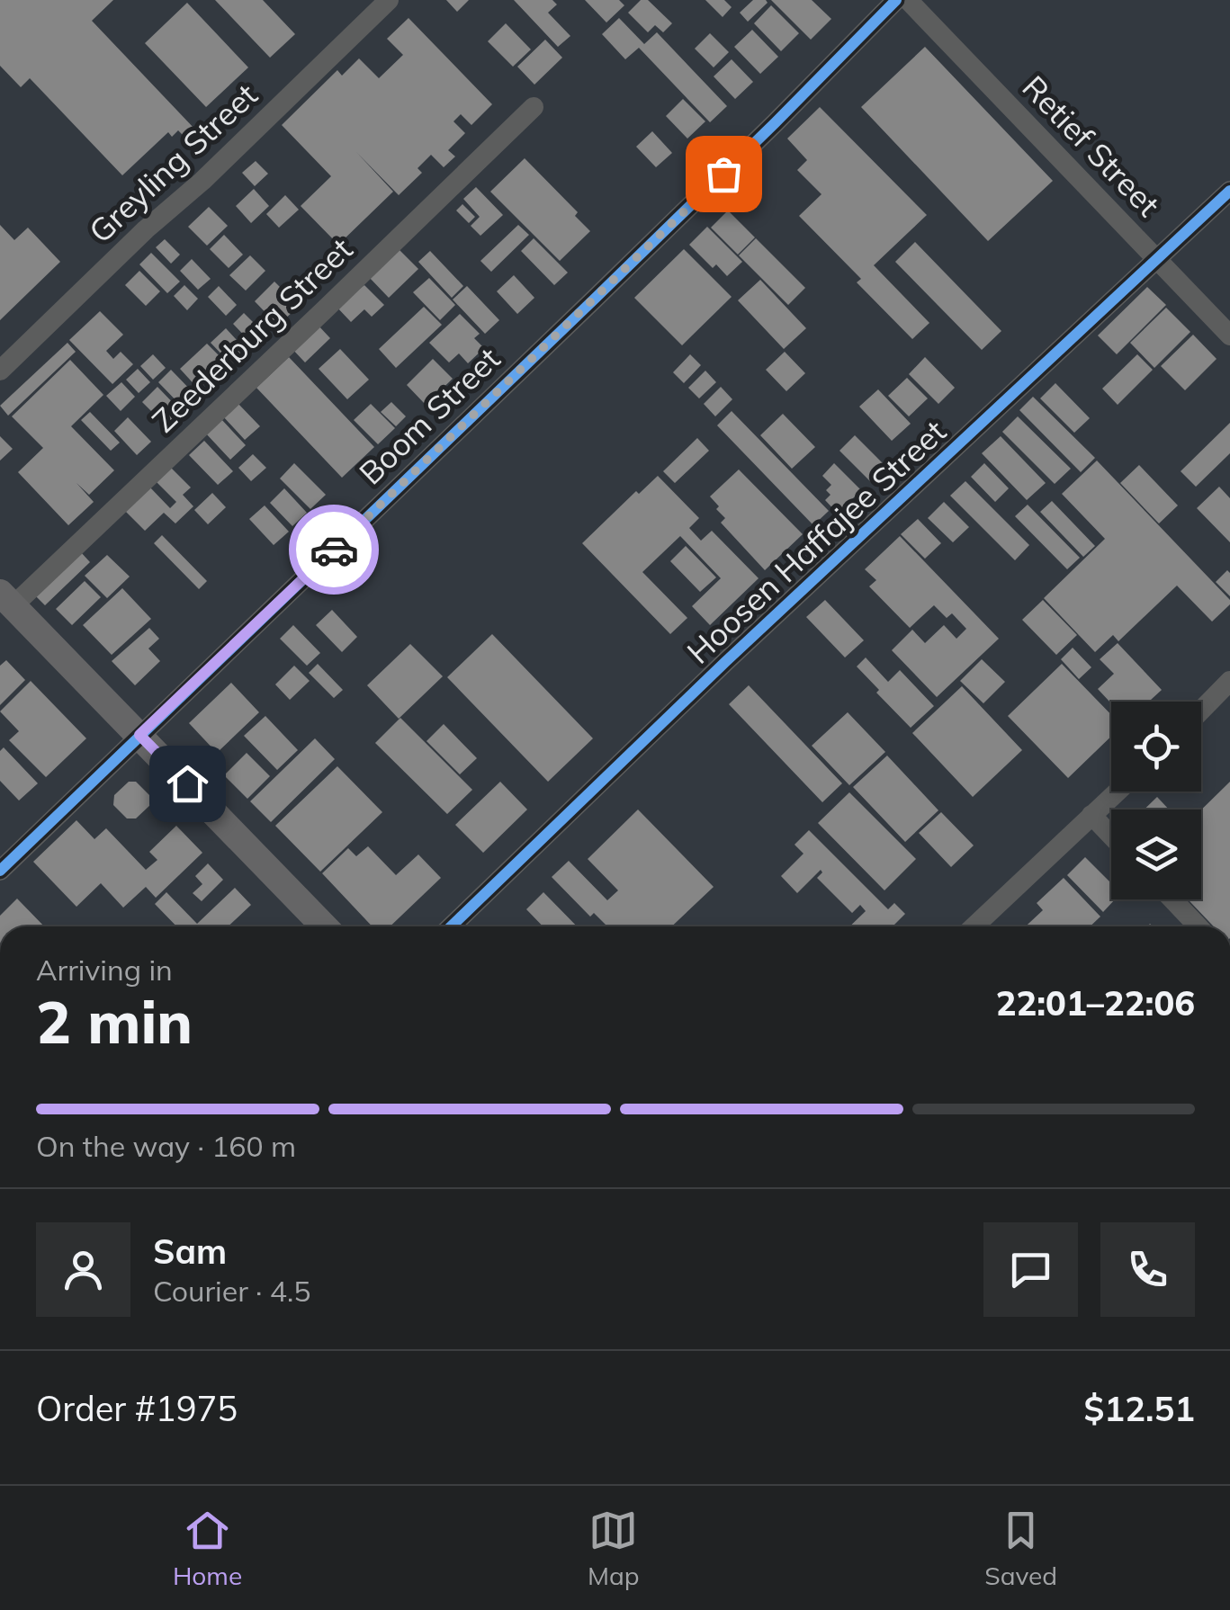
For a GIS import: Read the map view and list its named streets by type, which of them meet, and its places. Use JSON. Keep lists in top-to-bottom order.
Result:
{
  "streets": {
    "street": [
      "Retief Street",
      "Greyling Street",
      "Zeederburg Street",
      "Boom Street",
      "Hoosen Haffajee Street"
    ]
  },
  "crossings": [
    ["Retief Street", "Hoosen Haffajee Street"]
  ],
  "page": {
    "heading": ["2 min", "Arriving in", "22:01–22:06"],
    "panel": [
      "Sam",
      "Courier · 4.5",
      "Order #1975",
      "$12.51"
    ],
    "bar": "On the way · 160 m",
    "tabs": ["Home", "Map", "Saved"]
  }
}
